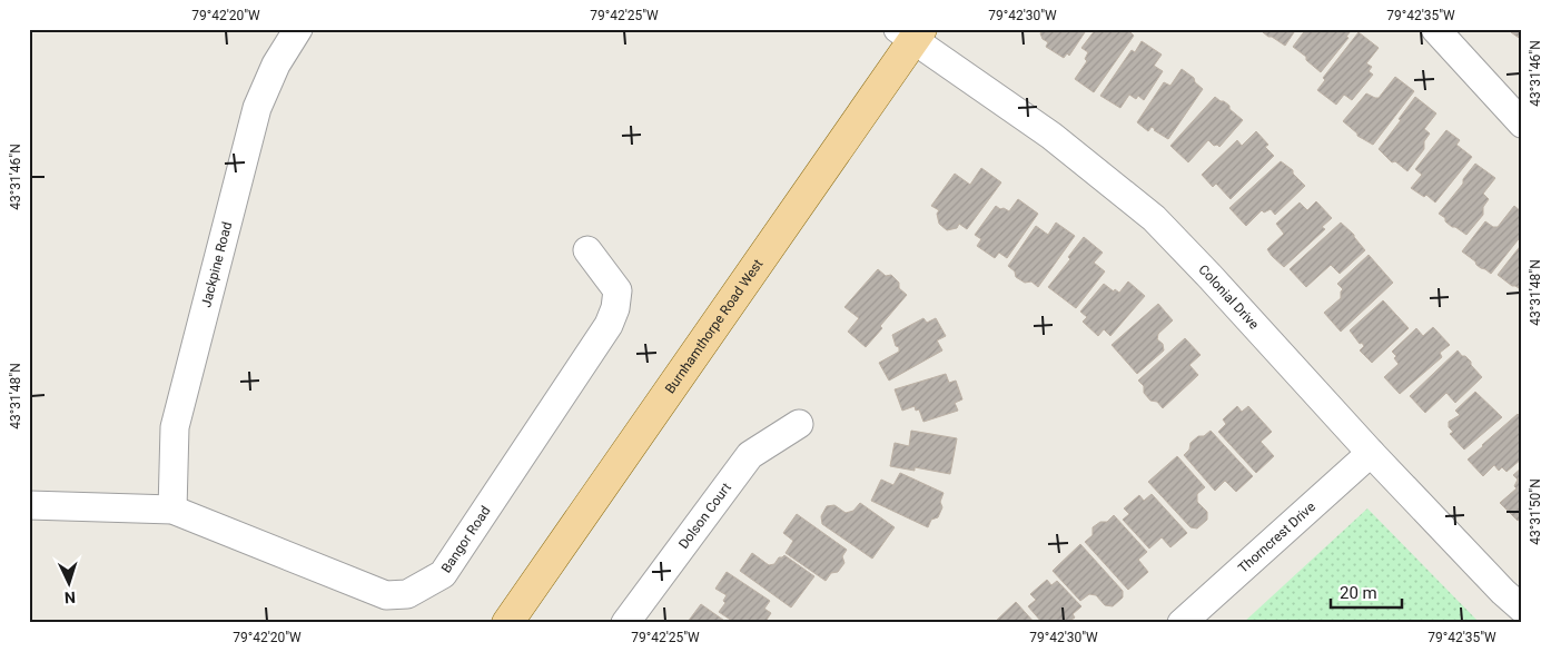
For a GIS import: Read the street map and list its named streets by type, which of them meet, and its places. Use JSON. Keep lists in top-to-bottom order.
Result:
{
  "streets": {
    "main road": ["Burnhamthorpe Road West"],
    "street": [
      "Jackpine Road",
      "Colonial Drive",
      "Dolson Court",
      "Thorncrest Drive",
      "Bangor Road"
    ]
  },
  "crossings": [
    ["Jackpine Road", "Bangor Road"],
    ["Colonial Drive", "Burnhamthorpe Road West"],
    ["Colonial Drive", "Thorncrest Drive"]
  ],
  "scale_bar": "20 m",
  "north": "bottom",
  "coordinates": [
    "79°42'20\"W",
    "79°42'25\"W",
    "79°42'30\"W",
    "79°42'35\"W",
    "43°31'46\"N",
    "43°31'48\"N",
    "43°31'50\"N"
  ]
}
